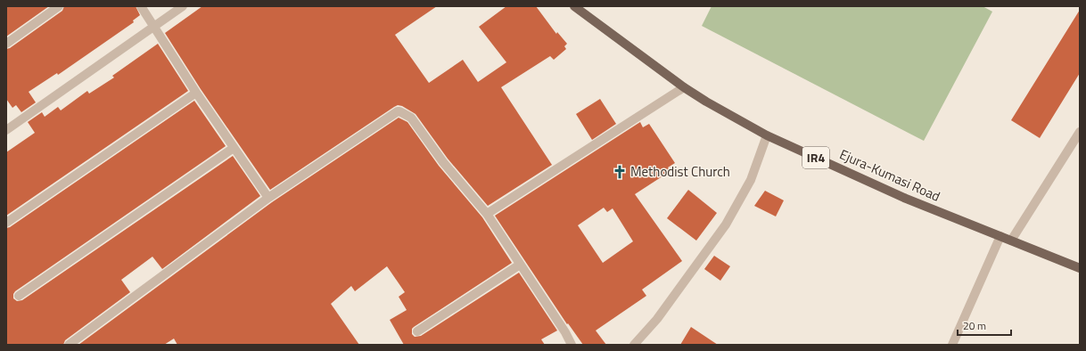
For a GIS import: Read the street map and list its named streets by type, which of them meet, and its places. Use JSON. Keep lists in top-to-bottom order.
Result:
{
  "streets": {
    "main road": ["IR4", "Ejura-Kumasi Road"]
  },
  "places": {
    "church": ["Methodist Church"]
  },
  "scale_bar": "20 m"
}
